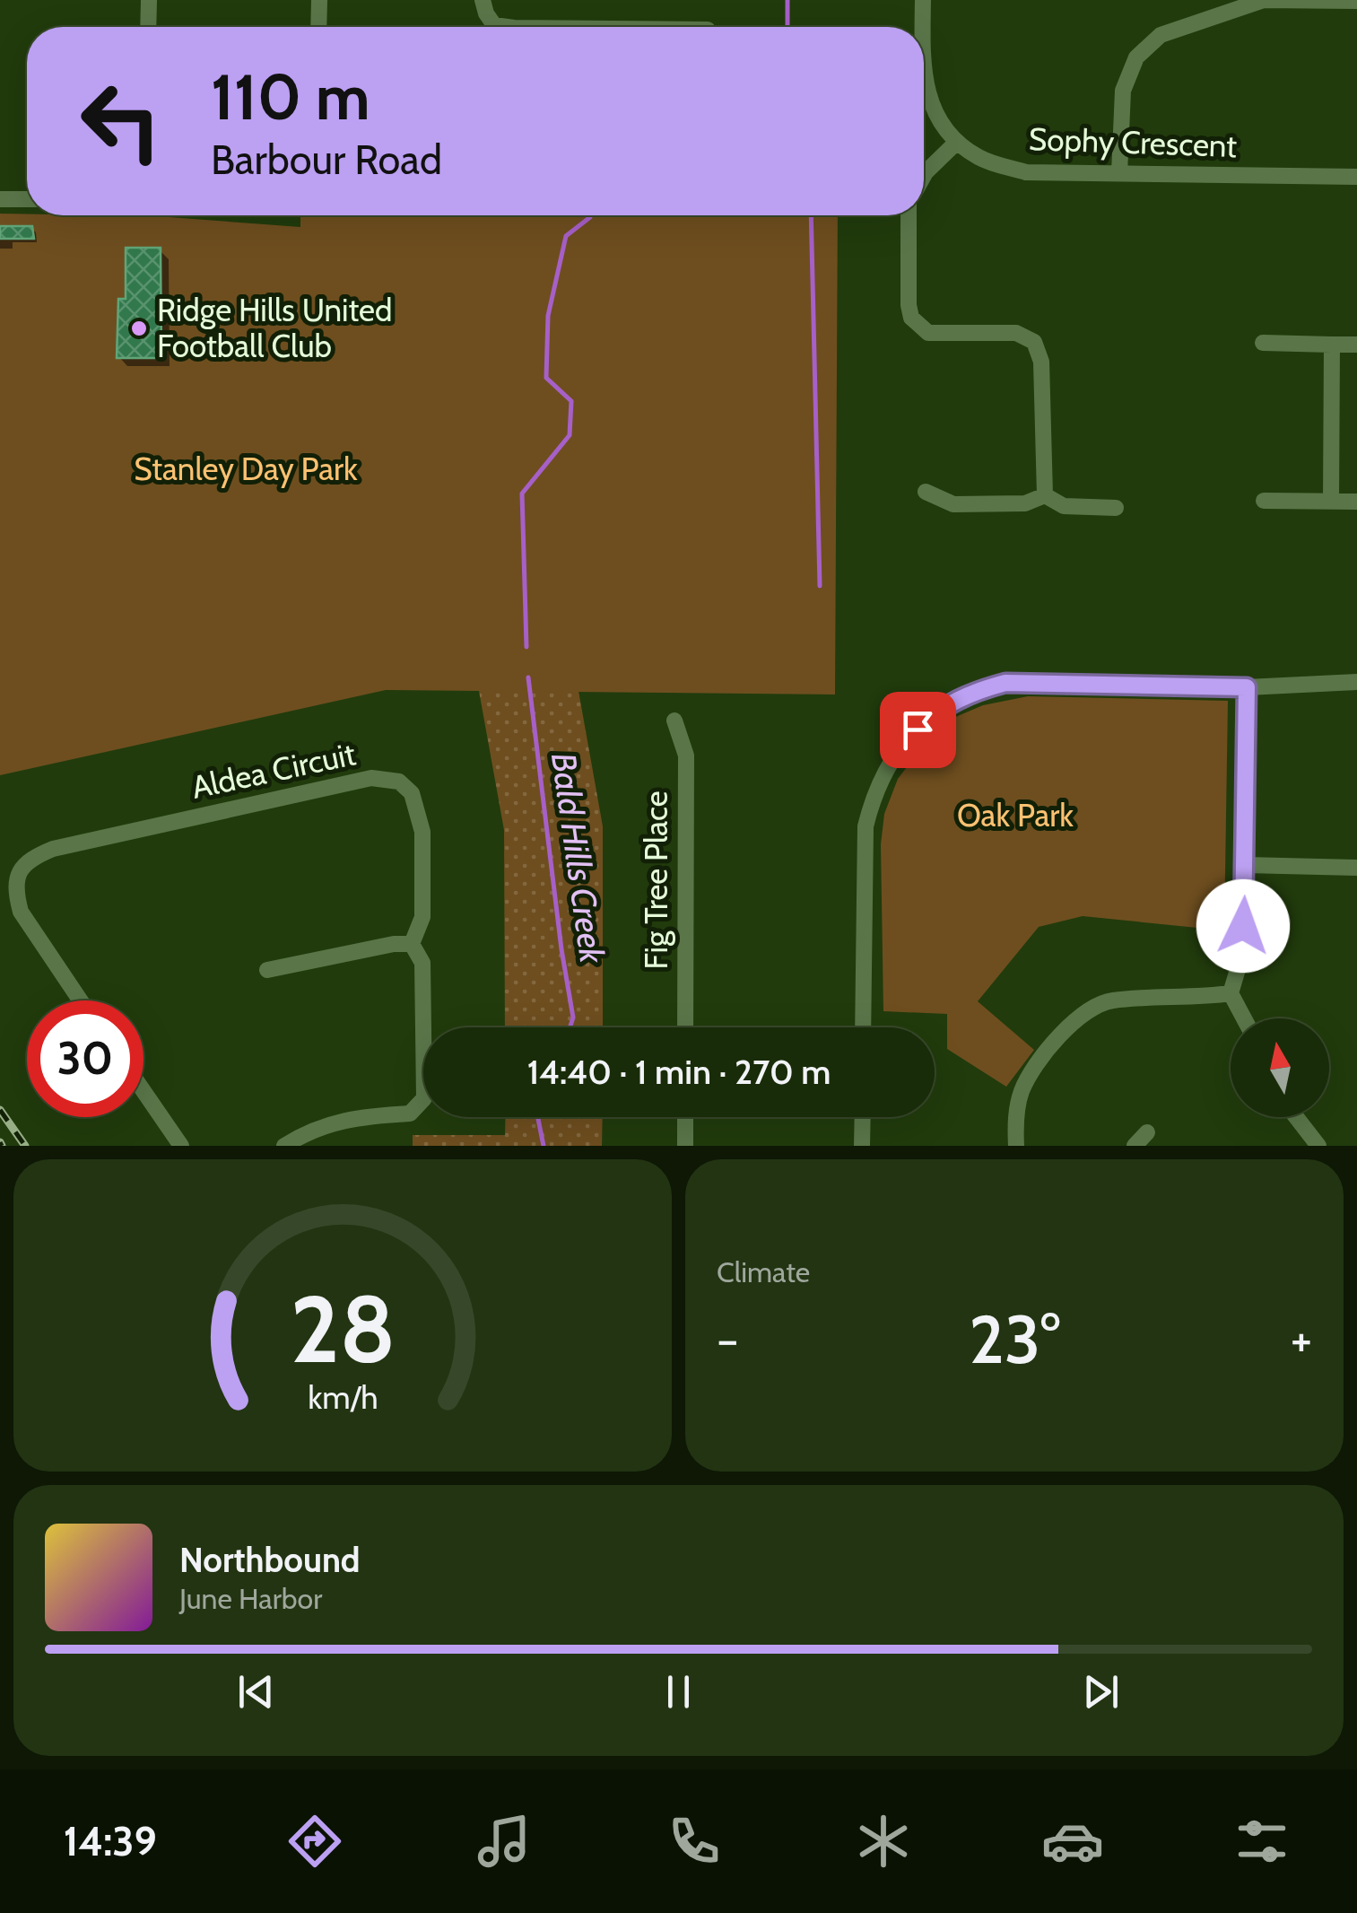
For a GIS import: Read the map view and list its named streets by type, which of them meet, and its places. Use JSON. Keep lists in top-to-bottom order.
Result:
{
  "streets": {
    "street": ["Sophy Crescent", "Aldea Circuit", "Fig Tree Place"]
  },
  "water": ["Bald Hills Creek"],
  "parks": ["Stanley Day Park", "Oak Park"],
  "places": ["Ridge Hills United Football Club"],
  "north": "top",
  "page": {
    "turn": ["110 m", "Barbour Road"],
    "limit": "30",
    "trip": "14:40 · 1 min · 270 m",
    "tile": "Climate",
    "heat": ["−", "23°", "+"],
    "song": ["Northbound", "June Harbor"],
    "tabs": "14:39",
    "gauge": ["28", "km/h"]
  }
}
